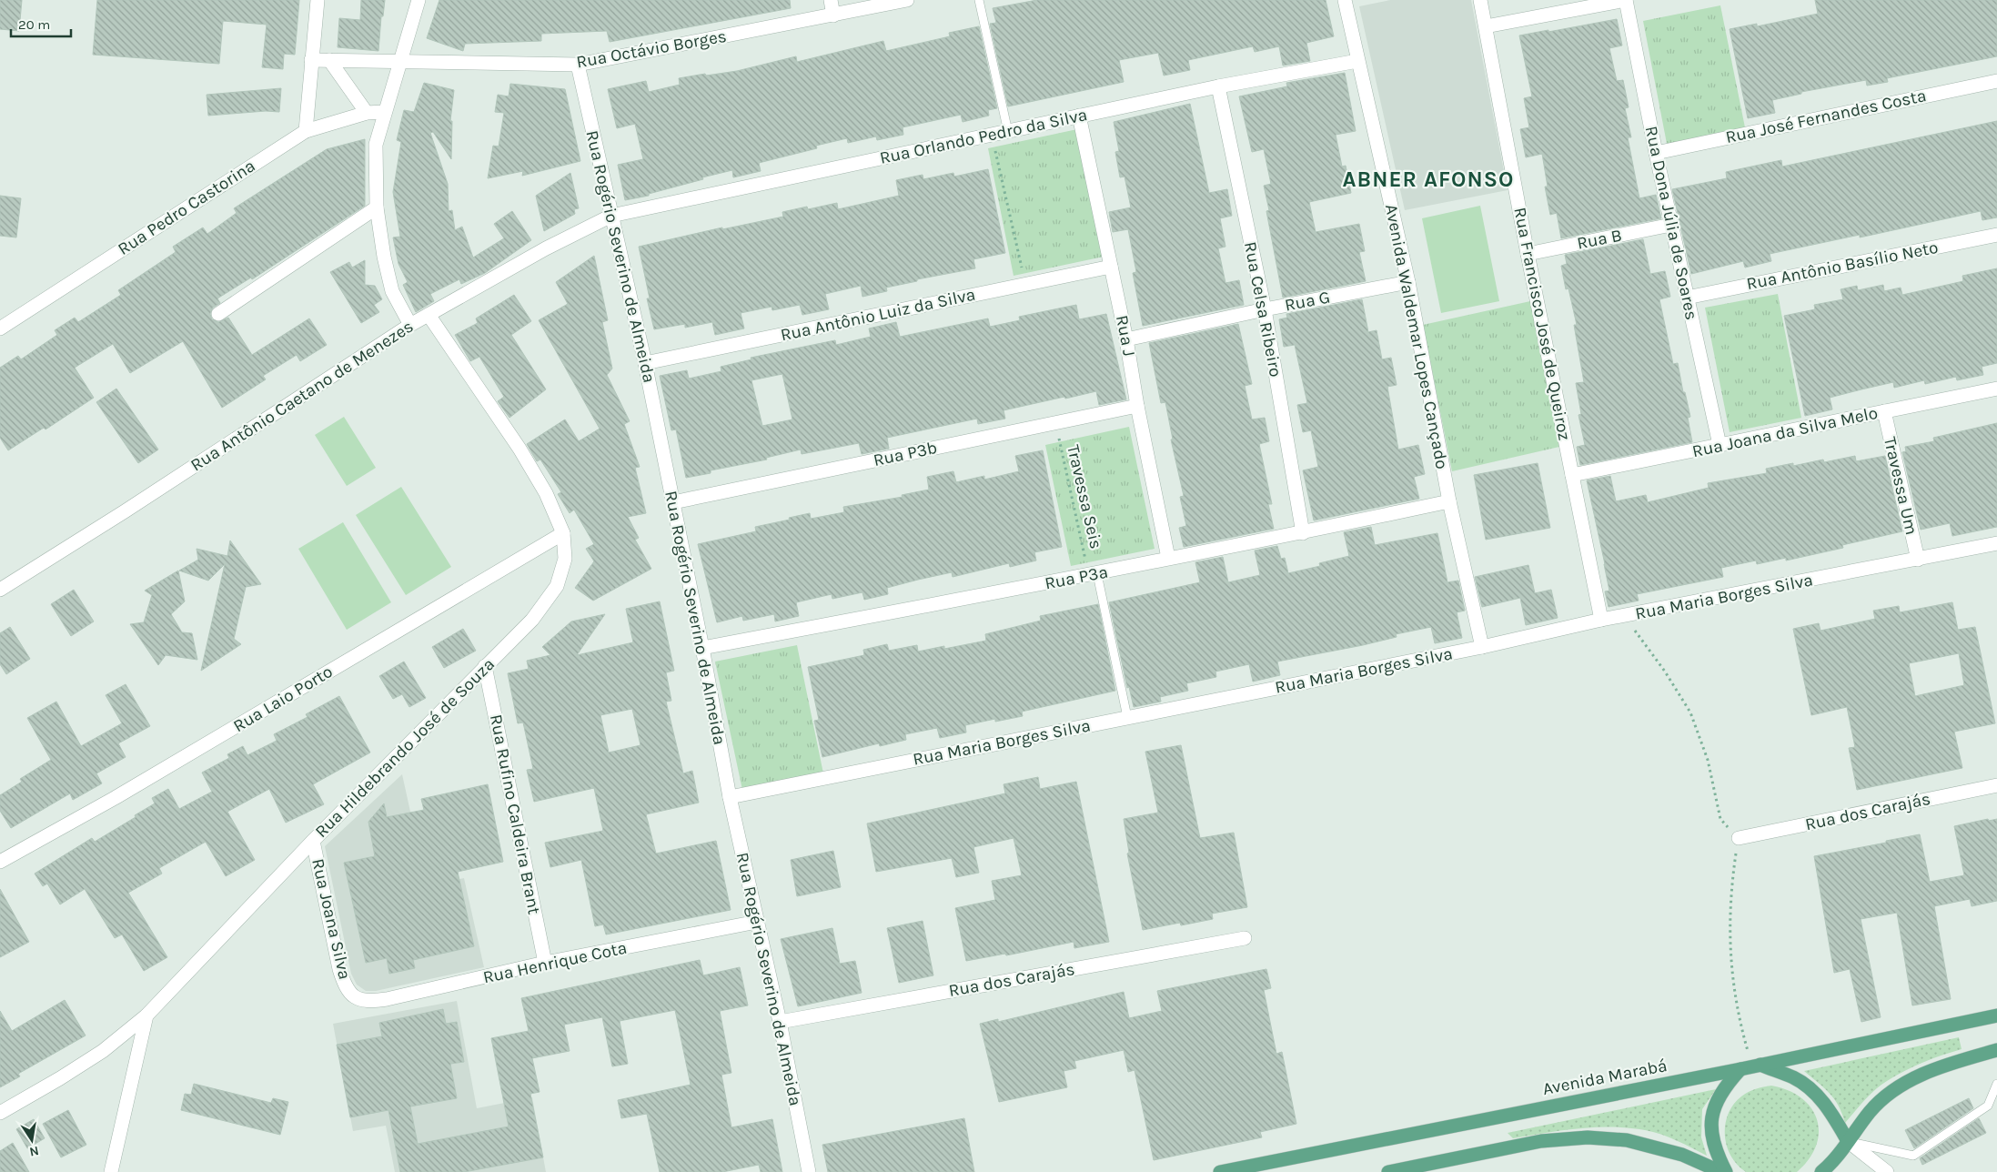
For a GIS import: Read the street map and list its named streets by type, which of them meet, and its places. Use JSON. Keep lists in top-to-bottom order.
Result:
{
  "streets": {
    "main road": ["Avenida Marabá"],
    "street": [
      "Rua Octávio Borges",
      "Rua José Fernandes Costa",
      "Rua Orlando Pedro da Silva",
      "Rua Pedro Castorina",
      "Rua Dona Júlia de Soares",
      "Rua B",
      "Rua Rogério Severino de Almeida",
      "Rua Antônio Basílio Neto",
      "Rua G",
      "Rua Celsa Ribeiro",
      "Rua Antônio Luiz da Silva",
      "Rua Francisco José de Queiroz",
      "Rua J",
      "Avenida Waldemar Lopes Cançado",
      "Rua Antônio Caetano de Menezes",
      "Rua Joana da Silva Melo",
      "Rua P3b",
      "Travessa Um",
      "Rua P3a",
      "Rua Maria Borges Silva",
      "Rua Laio Porto",
      "Rua Hildebrando José de Souza",
      "Rua dos Carajás",
      "Rua Rufino Caldeira Brant",
      "Rua Joana Silva",
      "Rua Henrique Cota"
    ],
    "path": ["Travessa Seis"]
  },
  "crossings": [
    ["Rua Octávio Borges", "Rua Rogério Severino de Almeida"],
    ["Rua José Fernandes Costa", "Rua Dona Júlia de Soares"],
    ["Rua Orlando Pedro da Silva", "Rua Rogério Severino de Almeida"],
    ["Rua Orlando Pedro da Silva", "Rua Celsa Ribeiro"],
    ["Rua Orlando Pedro da Silva", "Rua J"],
    ["Rua Orlando Pedro da Silva", "Avenida Waldemar Lopes Cançado"],
    ["Rua Orlando Pedro da Silva", "Rua Antônio Caetano de Menezes"],
    ["Rua Dona Júlia de Soares", "Rua B"],
    ["Rua Dona Júlia de Soares", "Rua Antônio Basílio Neto"],
    ["Rua Dona Júlia de Soares", "Rua Joana da Silva Melo"],
    ["Rua B", "Rua Francisco José de Queiroz"],
    ["Rua Rogério Severino de Almeida", "Rua Antônio Luiz da Silva"],
    ["Rua Rogério Severino de Almeida", "Rua Antônio Caetano de Menezes"],
    ["Rua Rogério Severino de Almeida", "Rua P3b"],
    ["Rua Rogério Severino de Almeida", "Rua P3a"],
    ["Rua Rogério Severino de Almeida", "Rua Maria Borges Silva"],
    ["Rua Rogério Severino de Almeida", "Rua dos Carajás"],
    ["Rua Rogério Severino de Almeida", "Rua Henrique Cota"],
    ["Rua G", "Rua Celsa Ribeiro"],
    ["Rua G", "Rua J"],
    ["Rua G", "Avenida Waldemar Lopes Cançado"],
    ["Rua Celsa Ribeiro", "Rua P3a"],
    ["Rua Antônio Luiz da Silva", "Rua J"],
    ["Rua Francisco José de Queiroz", "Rua Joana da Silva Melo"],
    ["Rua Francisco José de Queiroz", "Rua Maria Borges Silva"],
    ["Rua J", "Rua P3b"],
    ["Rua J", "Rua P3a"],
    ["Avenida Waldemar Lopes Cançado", "Rua P3a"],
    ["Avenida Waldemar Lopes Cançado", "Rua Maria Borges Silva"],
    ["Rua Antônio Caetano de Menezes", "Rua Hildebrando José de Souza"],
    ["Rua Joana da Silva Melo", "Travessa Um"],
    ["Rua P3b", "Travessa Seis"],
    ["Travessa Um", "Rua Maria Borges Silva"],
    ["Travessa Seis", "Rua P3a"],
    ["Rua Laio Porto", "Rua Hildebrando José de Souza"],
    ["Rua Hildebrando José de Souza", "Rua Rufino Caldeira Brant"],
    ["Rua Hildebrando José de Souza", "Rua Joana Silva"],
    ["Rua Rufino Caldeira Brant", "Rua Henrique Cota"],
    ["Rua Joana Silva", "Rua Henrique Cota"]
  ],
  "districts": ["ABNER AFONSO"],
  "scale_bar": "20 m",
  "north": "bottom"
}
